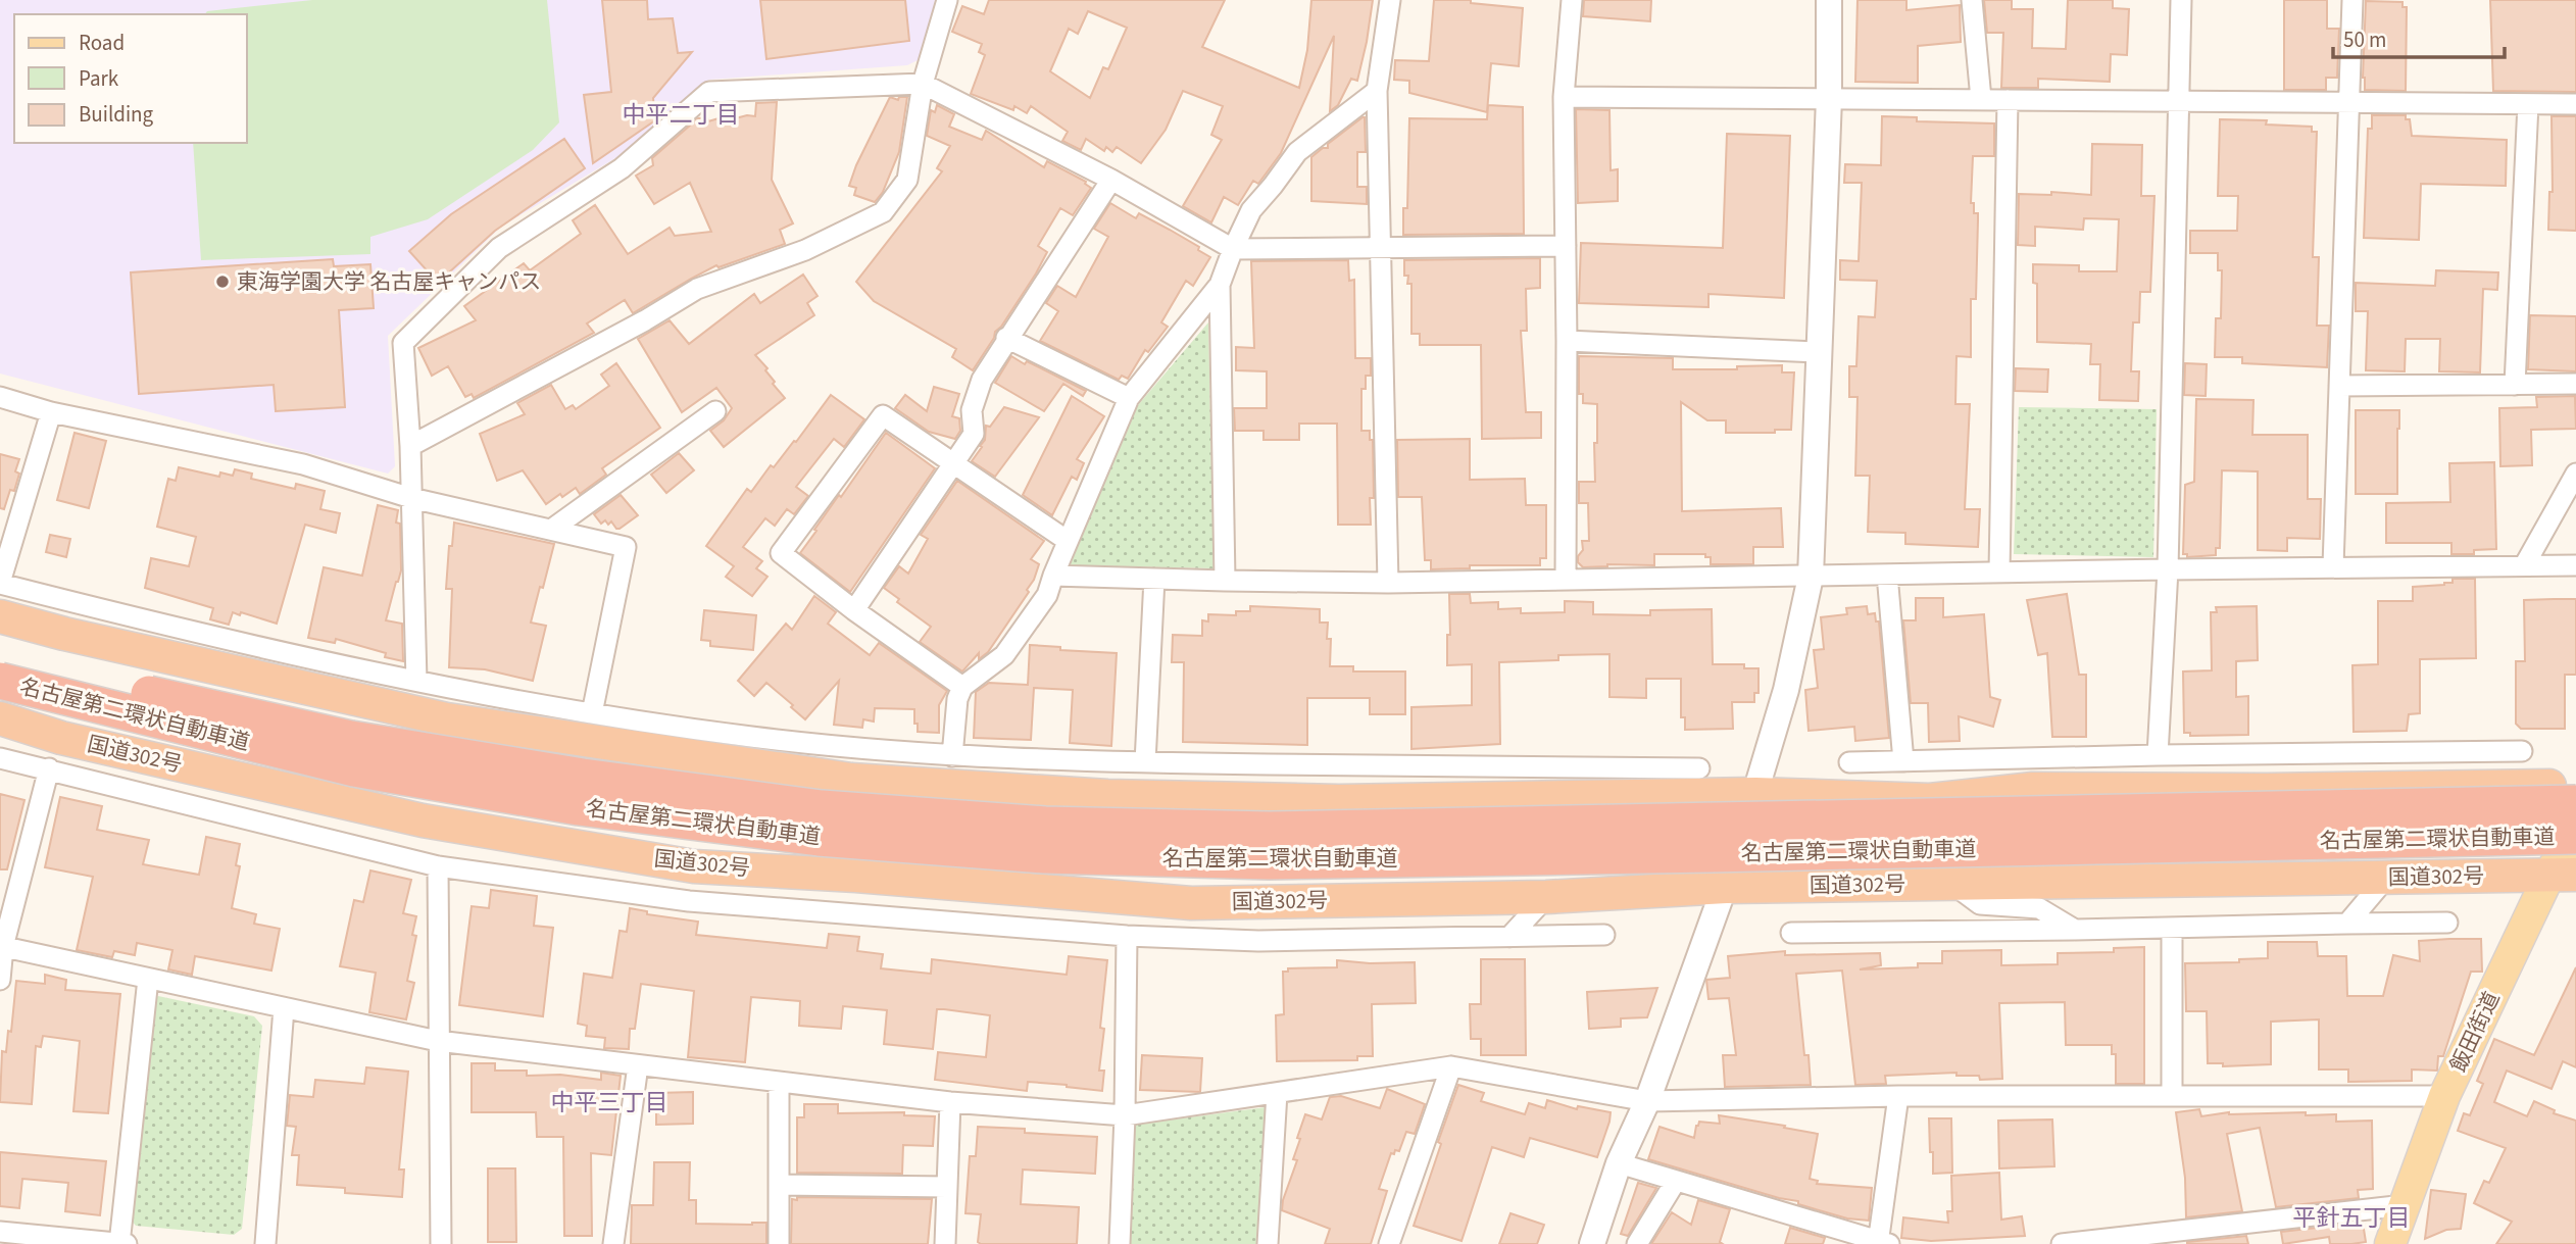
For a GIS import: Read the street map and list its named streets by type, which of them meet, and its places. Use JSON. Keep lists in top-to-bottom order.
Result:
{
  "streets": {
    "highway": ["名古屋第二環状自動車道", "国道302号"],
    "main road": ["飯田街道"]
  },
  "crossings": [
    ["国道302号", "飯田街道"]
  ],
  "districts": ["中平二丁目", "中平三丁目", "平針五丁目"],
  "places": ["東海学園大学 名古屋キャンパス"],
  "legend": ["Road", "Park", "Building"],
  "scale_bar": "50 m"
}
